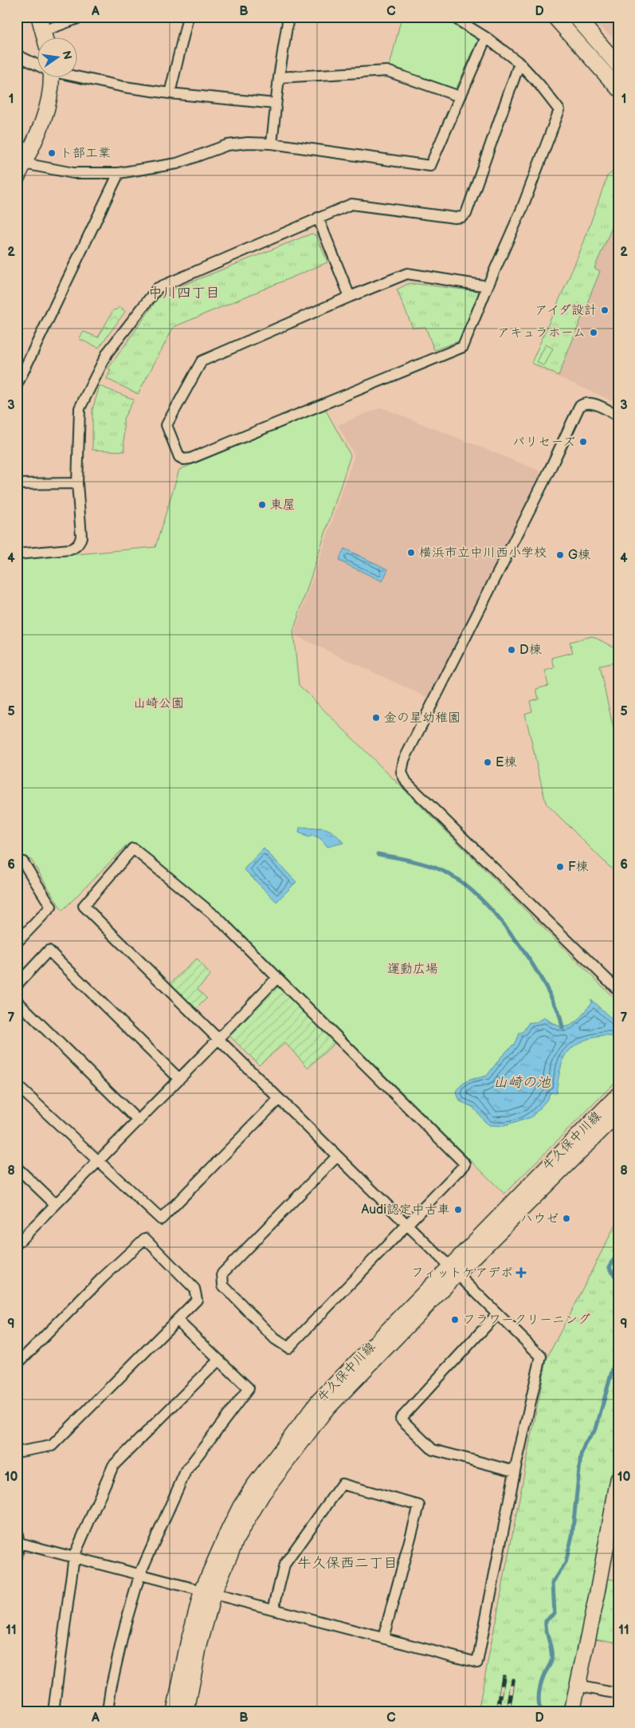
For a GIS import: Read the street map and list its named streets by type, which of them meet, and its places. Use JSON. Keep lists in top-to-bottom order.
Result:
{
  "streets": {
    "street": ["牛久保中川線"]
  },
  "districts": ["中川四丁目", "牛久保西二丁目"],
  "water": ["山崎の池"],
  "parks": ["山崎公園", "運動広場"],
  "places": {
    "other": [
      "ト部工業",
      "アイダ設計",
      "アキュラホーム",
      "パリセーズ",
      "東屋",
      "横浜市立中川西小学校",
      "G棟",
      "D棟",
      "金の星幼稚園",
      "E棟",
      "F棟",
      "Audi認定中古車",
      "ハウゼ",
      "フラワークリーニング"
    ],
    "health": ["フィットケアデポ"]
  },
  "north": "right",
  "grid": {
    "columns": [
      "A",
      "B",
      "C",
      "D"
    ],
    "rows": [
      "1",
      "2",
      "3",
      "4",
      "5",
      "6",
      "7",
      "8",
      "9",
      "10",
      "11"
    ]
  }
}
